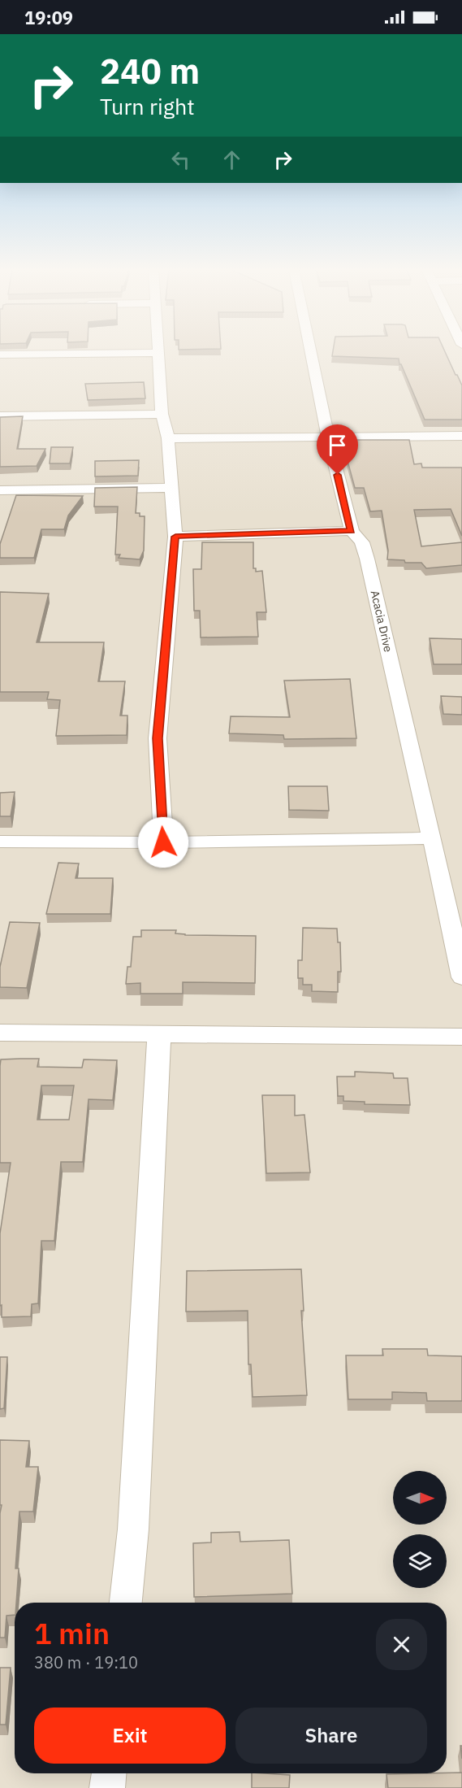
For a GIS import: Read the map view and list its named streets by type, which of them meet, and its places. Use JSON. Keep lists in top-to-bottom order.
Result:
{
  "streets": {
    "street": ["Acacia Drive"]
  },
  "north": "right",
  "page": {
    "status": "19:09",
    "turn": ["240 m", "Turn right"],
    "heading": ["1 min", "380 m · 19:10"],
    "buttons": ["Exit", "Share"]
  }
}
